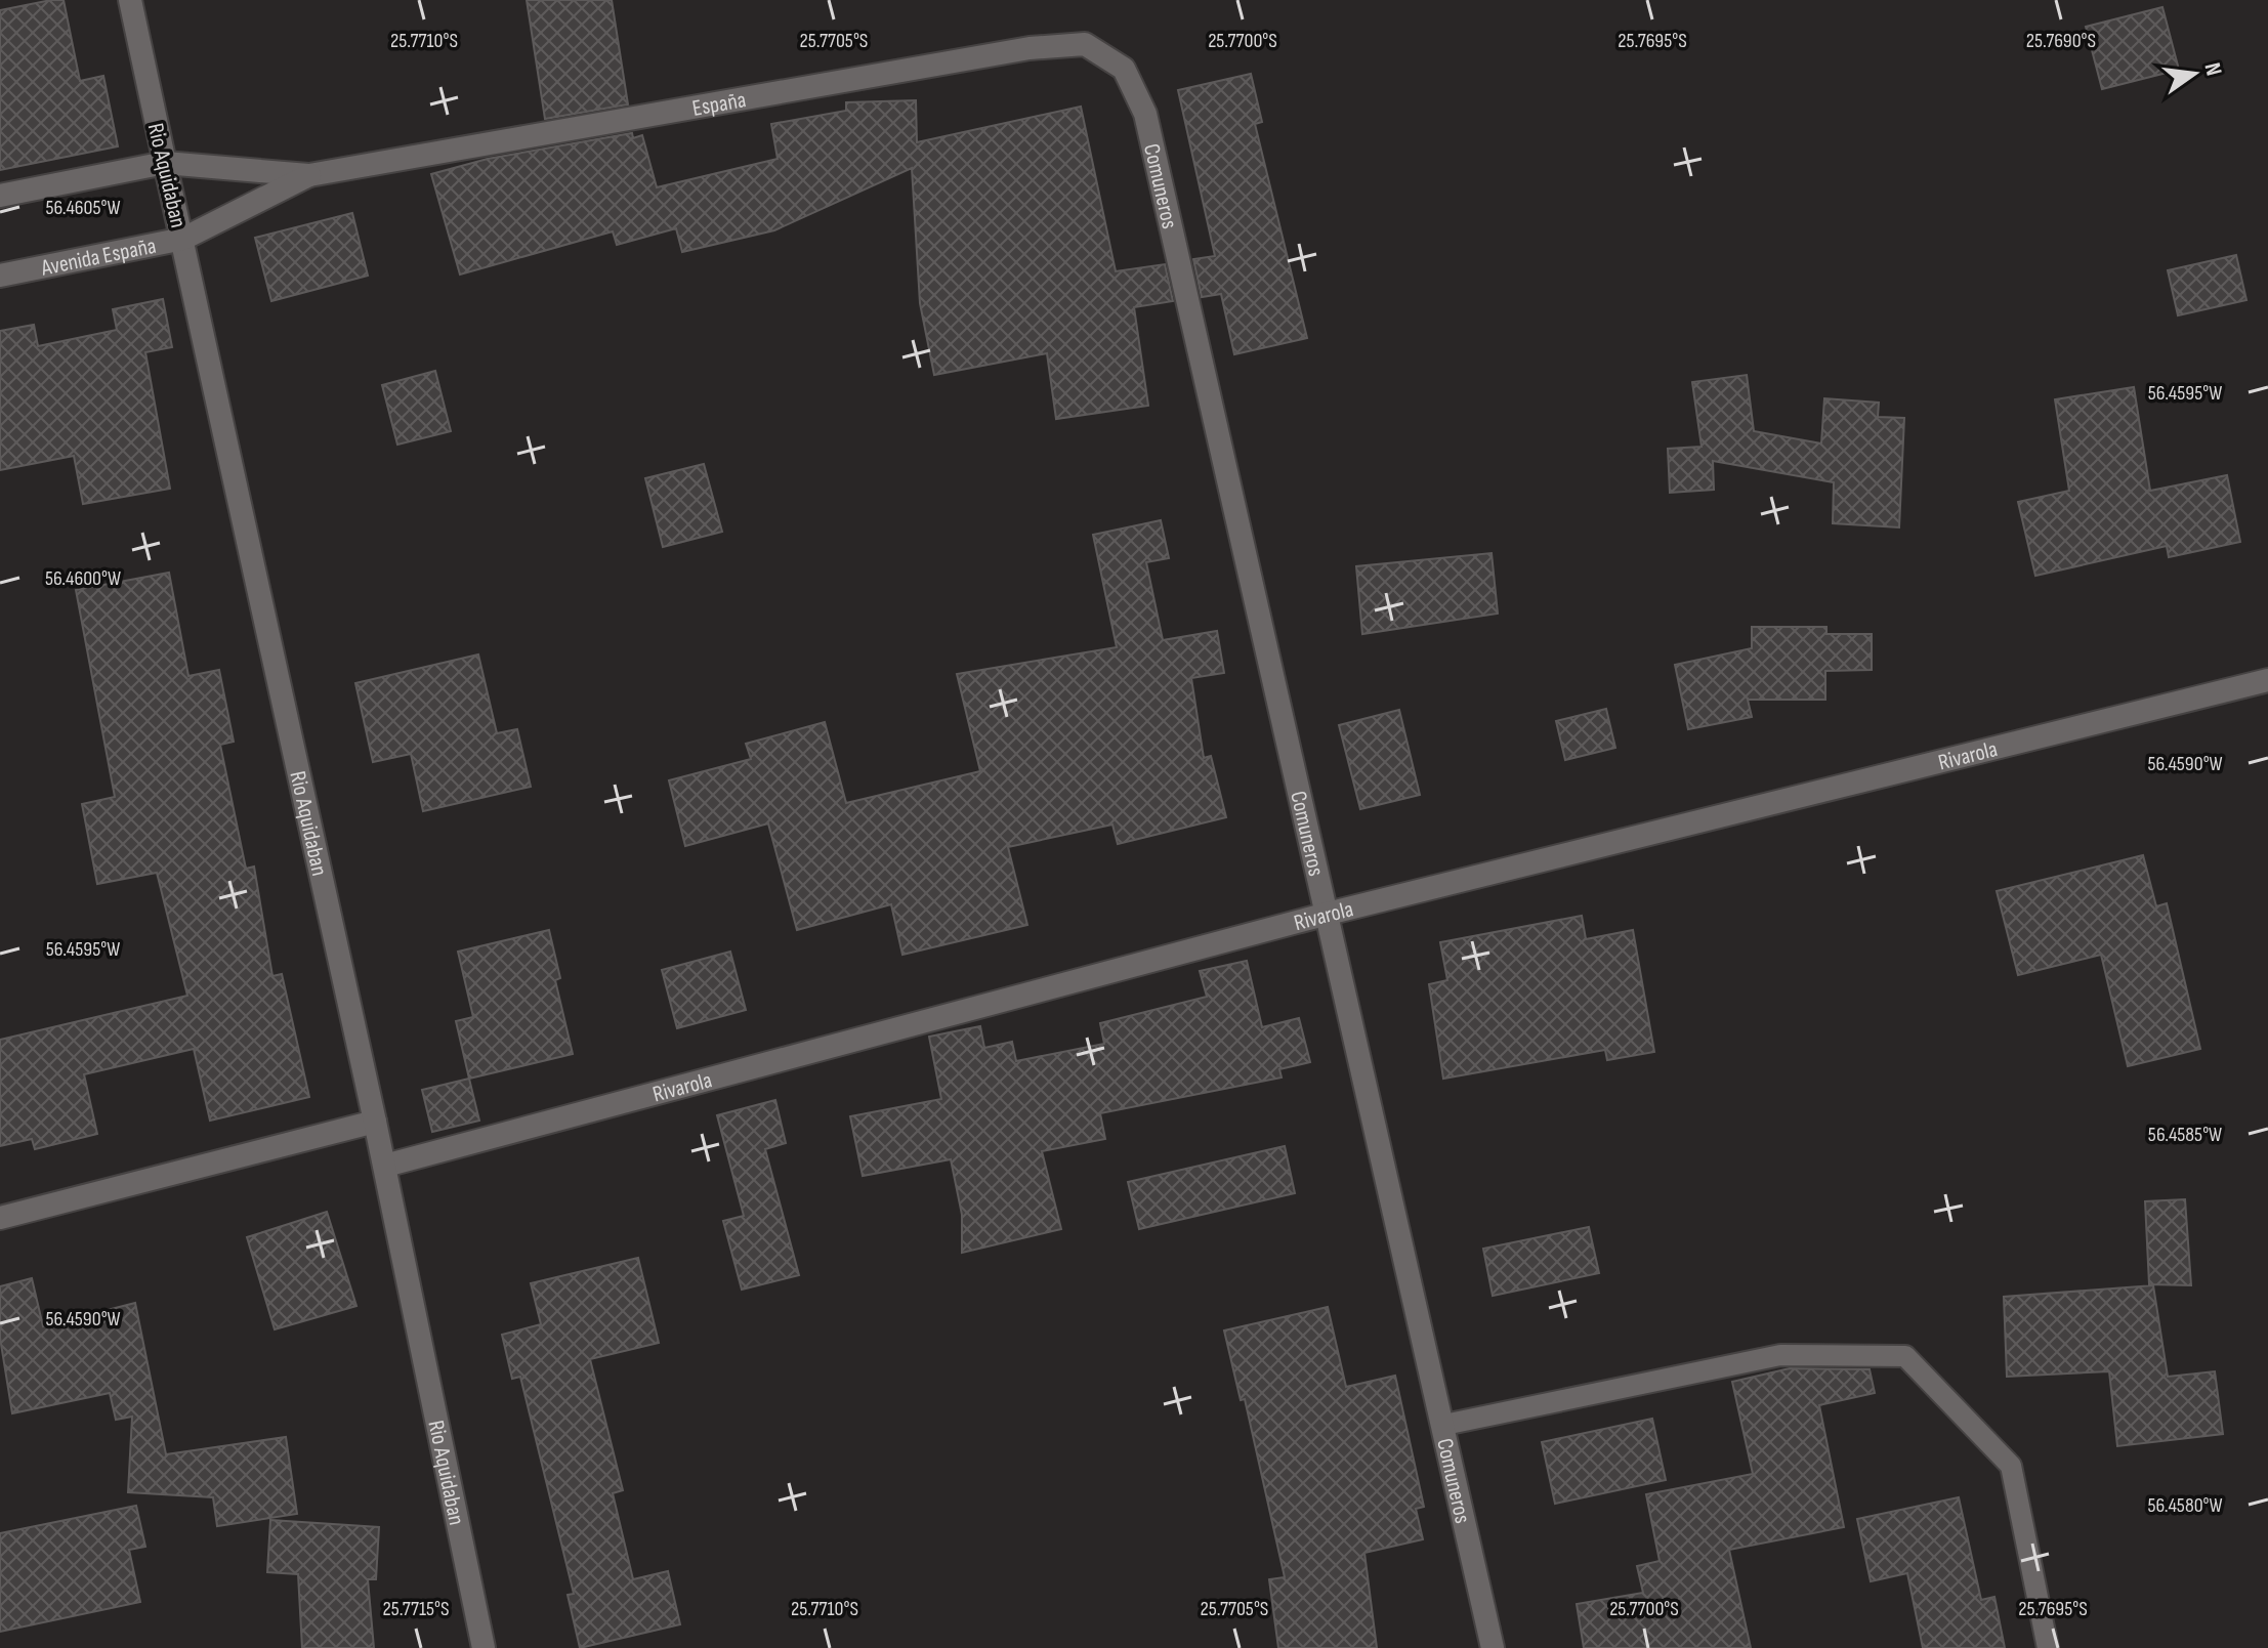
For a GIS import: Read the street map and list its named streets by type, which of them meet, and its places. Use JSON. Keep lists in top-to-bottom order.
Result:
{
  "streets": {
    "street": [
      "España",
      "Rio Aquidaban",
      "Comuneros",
      "Avenida España",
      "Rivarola"
    ]
  },
  "crossings": [
    ["España", "Comuneros"],
    ["España", "Avenida España"],
    ["Rio Aquidaban", "Avenida España"],
    ["Rio Aquidaban", "Rivarola"],
    ["Comuneros", "Rivarola"]
  ],
  "north": "right",
  "coordinates": [
    "25.7710°S",
    "25.7705°S",
    "25.7700°S",
    "25.7695°S",
    "25.7690°S",
    "56.4605°W",
    "56.4595°W",
    "56.4600°W",
    "56.4590°W",
    "56.4585°W",
    "56.4580°W",
    "25.7715°S"
  ]
}
